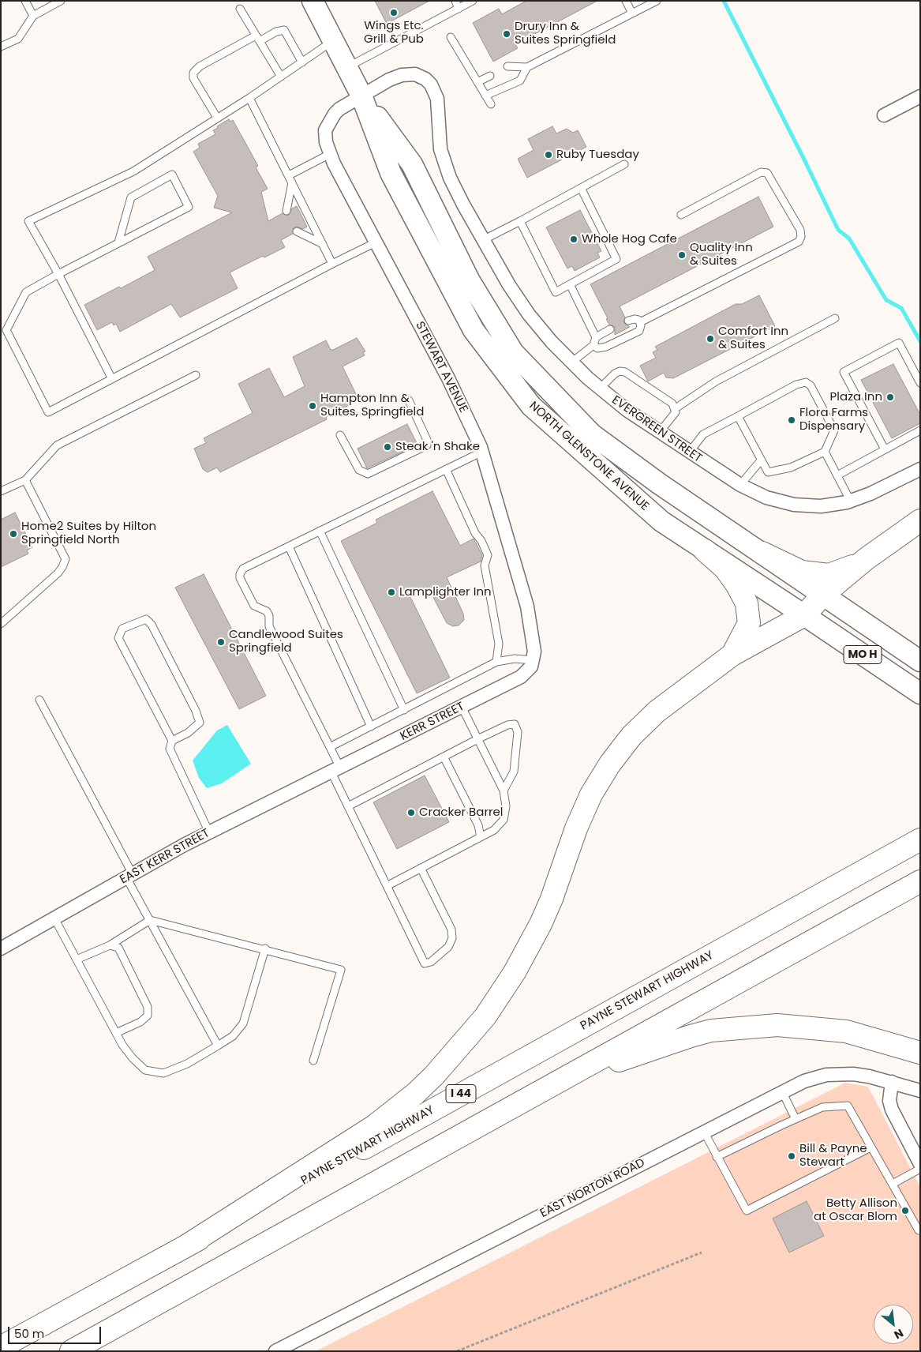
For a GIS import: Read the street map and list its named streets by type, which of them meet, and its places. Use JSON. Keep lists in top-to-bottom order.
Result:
{
  "streets": {
    "highway": ["PAYNE STEWART HIGHWAY", "I 44"],
    "main road": ["NORTH GLENSTONE AVENUE", "MO H"],
    "street": [
      "STEWART AVENUE",
      "EVERGREEN STREET",
      "KERR STREET",
      "EAST KERR STREET",
      "EAST NORTON ROAD"
    ]
  },
  "crossings": [
    ["STEWART AVENUE", "EVERGREEN STREET"],
    ["STEWART AVENUE", "NORTH GLENSTONE AVENUE"],
    ["STEWART AVENUE", "KERR STREET"],
    ["EVERGREEN STREET", "NORTH GLENSTONE AVENUE"],
    ["KERR STREET", "EAST KERR STREET"]
  ],
  "places": [
    "Wings Etc. Grill & Pub",
    "Drury Inn & Suites Springfield",
    "Ruby Tuesday",
    "Whole Hog Cafe",
    "Quality Inn & Suites",
    "Comfort Inn & Suites",
    "Plaza Inn",
    "Hampton Inn & Suites, Springfield",
    "Flora Farms Dispensary",
    "Steak 'n Shake",
    "Home2 Suites by Hilton Springfield North",
    "Lamplighter Inn",
    "Candlewood Suites Springfield",
    "Cracker Barrel",
    "Bill & Payne Stewart",
    "Betty Allison at Oscar Blom"
  ],
  "scale_bar": "50 m",
  "north": "bottom right"
}
